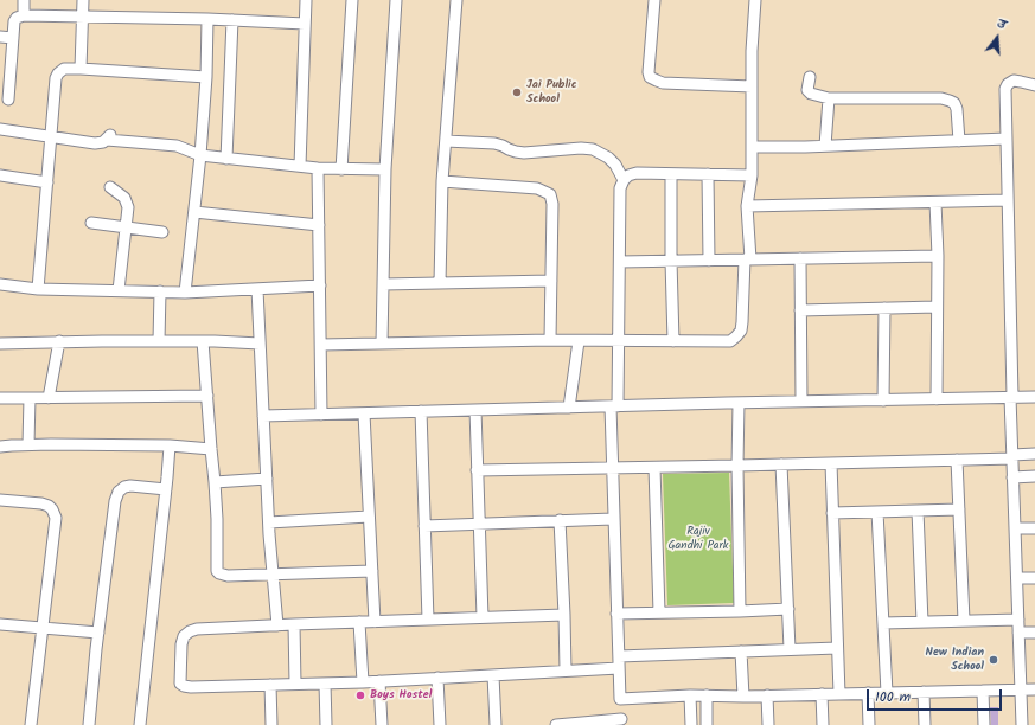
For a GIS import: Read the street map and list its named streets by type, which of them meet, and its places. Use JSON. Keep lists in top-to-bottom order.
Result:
{
  "parks": ["Rajiv Gandhi Park"],
  "places": ["Jai Public School", "New Indian School", "Boys Hostel"],
  "scale_bar": "100 m",
  "north": "top"
}
